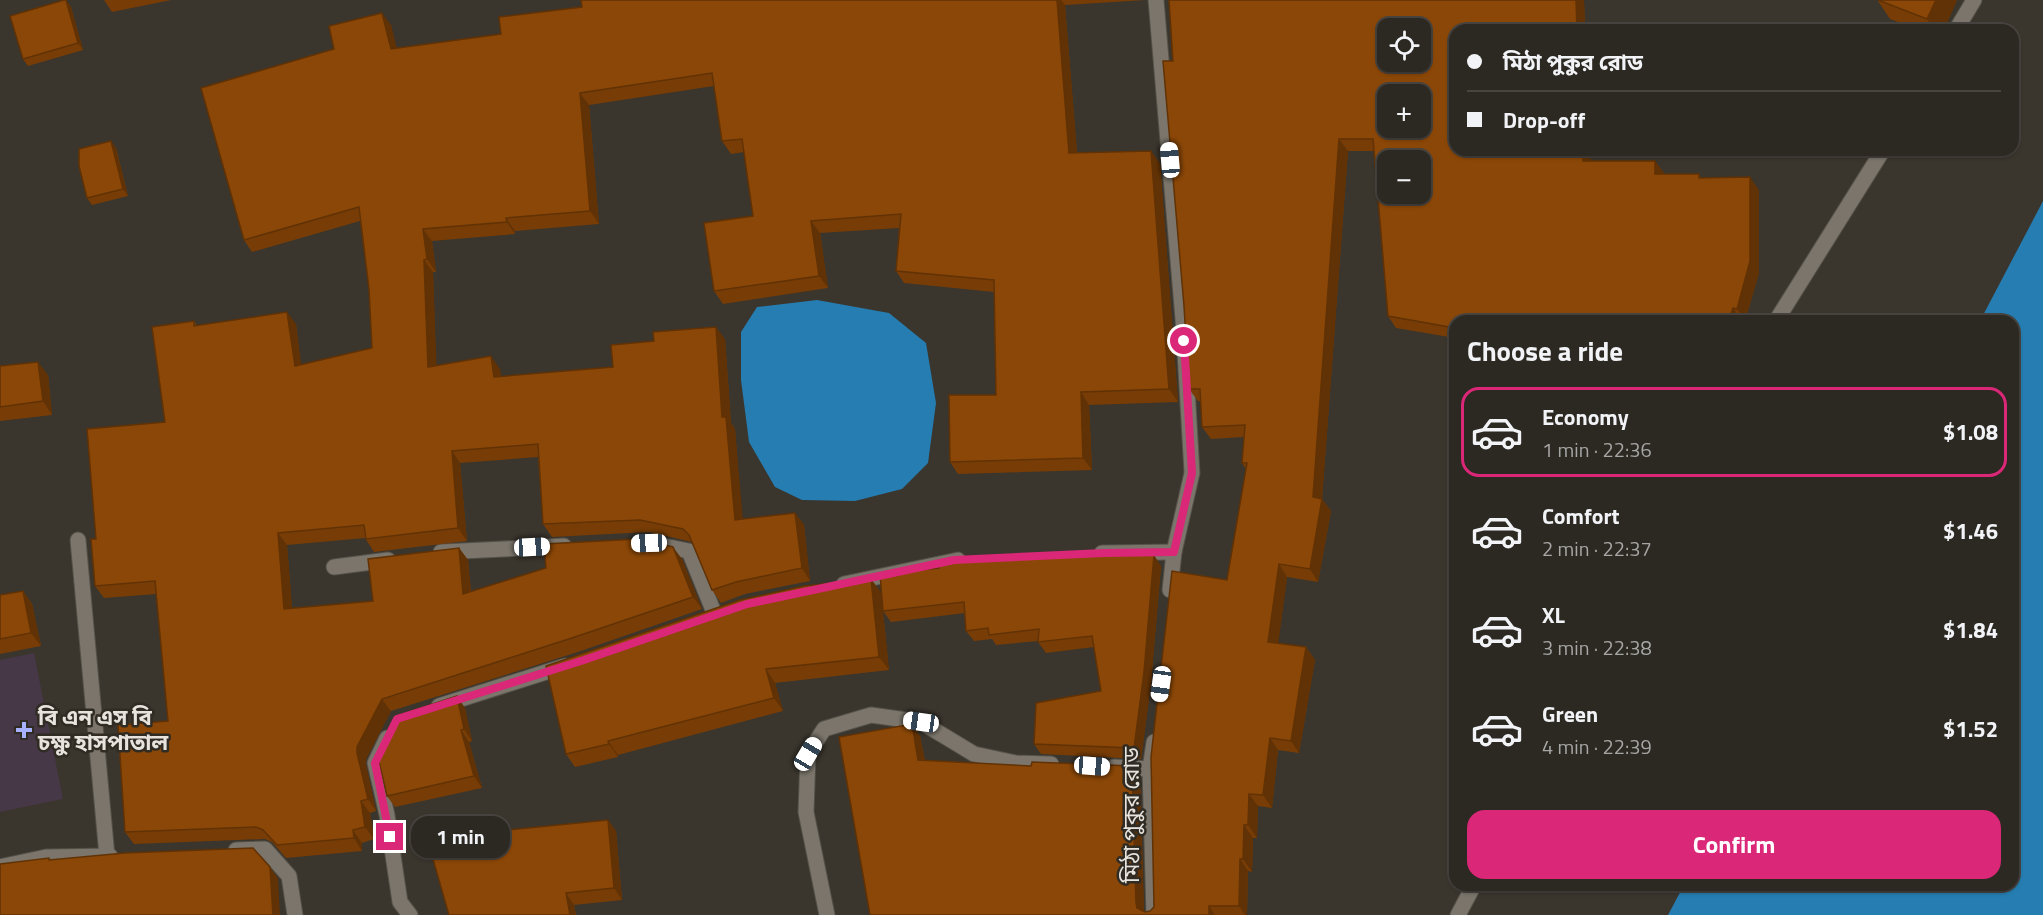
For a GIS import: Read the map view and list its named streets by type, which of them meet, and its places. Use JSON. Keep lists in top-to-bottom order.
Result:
{
  "streets": {
    "street": ["মিঠা পুকুর রোড"]
  },
  "places": {
    "health": ["বি এন এস বি চক্ষু হাসপাতাল"]
  },
  "page": {
    "map_buttons": ["+", "−"],
    "banner": ["মিঠা পুকুর রোড", "Drop-off"],
    "heading": "Choose a ride",
    "list": [
      {
        "name": "Economy",
        "note": "1 min · 22:36",
        "value": "$1.08"
      },
      {
        "name": "Comfort",
        "note": "2 min · 22:37",
        "value": "$1.46"
      },
      {
        "name": "XL",
        "note": "3 min · 22:38",
        "value": "$1.84"
      },
      {
        "name": "Green",
        "note": "4 min · 22:39",
        "value": "$1.52"
      }
    ],
    "buttons": "Confirm",
    "bubble": "1 min"
  }
}
